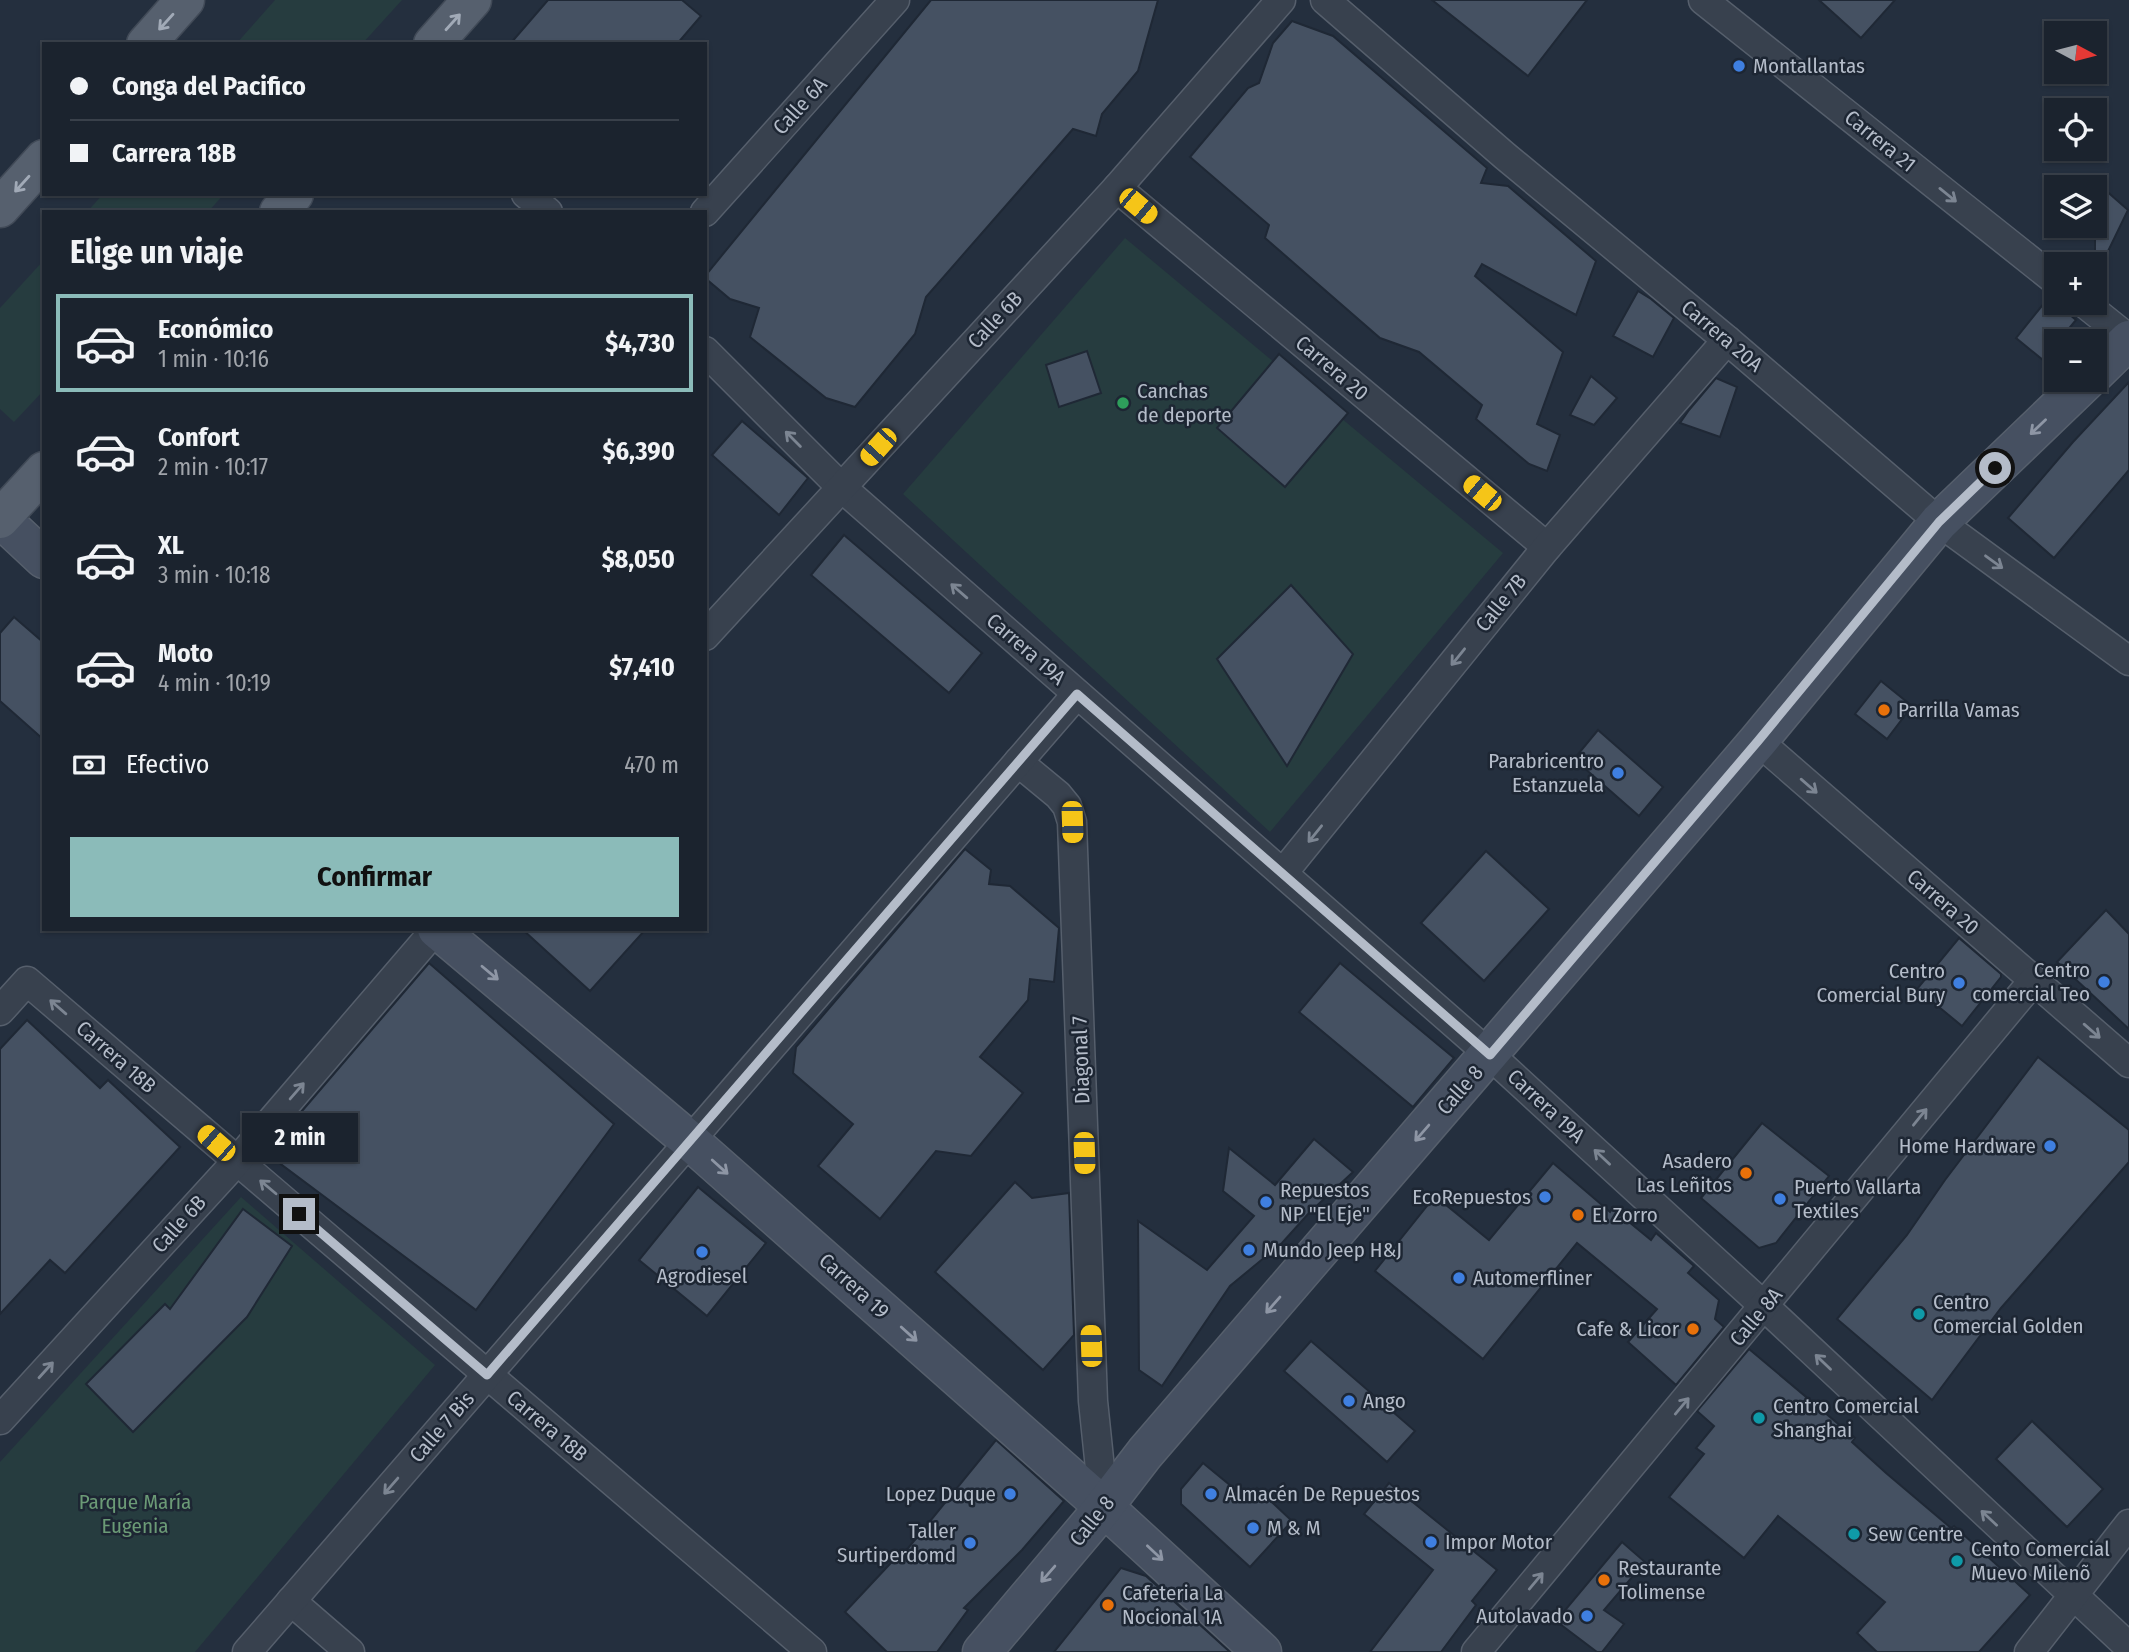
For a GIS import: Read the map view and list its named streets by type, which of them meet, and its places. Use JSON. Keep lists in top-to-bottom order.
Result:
{
  "streets": {
    "street": [
      "Calle 6A",
      "Carrera 21",
      "Calle 6B",
      "Carrera 20A",
      "Carrera 20",
      "Calle 7B",
      "Carrera 19A",
      "Carrera 18B",
      "Diagonal 7",
      "Calle 8",
      "Carrera 19",
      "Calle 8A",
      "Calle 7 Bis"
    ]
  },
  "crossings": [
    ["Calle 6B", "Carrera 20"],
    ["Calle 6B", "Carrera 19A"],
    ["Calle 6B", "Carrera 18B"],
    ["Carrera 20A", "Calle 7B"],
    ["Carrera 20A", "Calle 8"],
    ["Carrera 20", "Calle 7B"],
    ["Carrera 20", "Calle 8"],
    ["Carrera 20", "Calle 8A"],
    ["Calle 7B", "Carrera 19A"],
    ["Carrera 19A", "Calle 8"],
    ["Carrera 19A", "Calle 8A"],
    ["Carrera 19A", "Calle 7 Bis"],
    ["Carrera 18B", "Calle 7 Bis"],
    ["Diagonal 7", "Calle 8"],
    ["Diagonal 7", "Carrera 19"],
    ["Diagonal 7", "Calle 7 Bis"],
    ["Calle 8", "Carrera 19"],
    ["Carrera 19", "Calle 7 Bis"]
  ],
  "one_way": [
    "Carrera 21",
    "Calle 6B",
    "Carrera 20",
    "Calle 7B",
    "Carrera 19A",
    "Carrera 18B",
    "Calle 8",
    "Carrera 19",
    "Calle 8A"
  ],
  "parks": ["Parque María Eugenia"],
  "places": [
    "Montallantas",
    "Canchas de deporte",
    "Parrilla Vamas",
    "Parabricentro Estanzuela",
    "Centro comercial Teo",
    "Centro Comercial Bury",
    "Home Hardware",
    "Asadero Las Leñitos",
    "EcoRepuestos",
    "Puerto Vallarta Textiles",
    "Repuestos NP \"El Eje\"",
    "El Zorro",
    "Mundo Jeep H&J",
    "Agrodiesel",
    "Automerfliner",
    "Centro Comercial Golden",
    "Cafe & Licor",
    "Ango",
    "Centro Comercial Shanghai",
    "Lopez Duque",
    "Almacén De Repuestos",
    "M & M",
    "Sew Centre",
    "Impor Motor",
    "Taller Surtiperdomd",
    "Cento Comercial Muevo Milenõ",
    "Restaurante Tolimense",
    "Cafeteria La Nocional 1A",
    "Autolavado"
  ],
  "north": "right",
  "page": {
    "map_buttons": ["+", "−"],
    "banner": ["Conga del Pacifico", "Carrera 18B"],
    "heading": "Elige un viaje",
    "list": [
      {
        "name": "Económico",
        "note": "1 min · 10:16",
        "value": "$4,730"
      },
      {
        "name": "Confort",
        "note": "2 min · 10:17",
        "value": "$6,390"
      },
      {
        "name": "XL",
        "note": "3 min · 10:18",
        "value": "$8,050"
      },
      {
        "name": "Moto",
        "note": "4 min · 10:19",
        "value": "$7,410"
      }
    ],
    "pay": ["Efectivo", "470 m"],
    "buttons": "Confirmar",
    "bubble": "2 min"
  }
}
